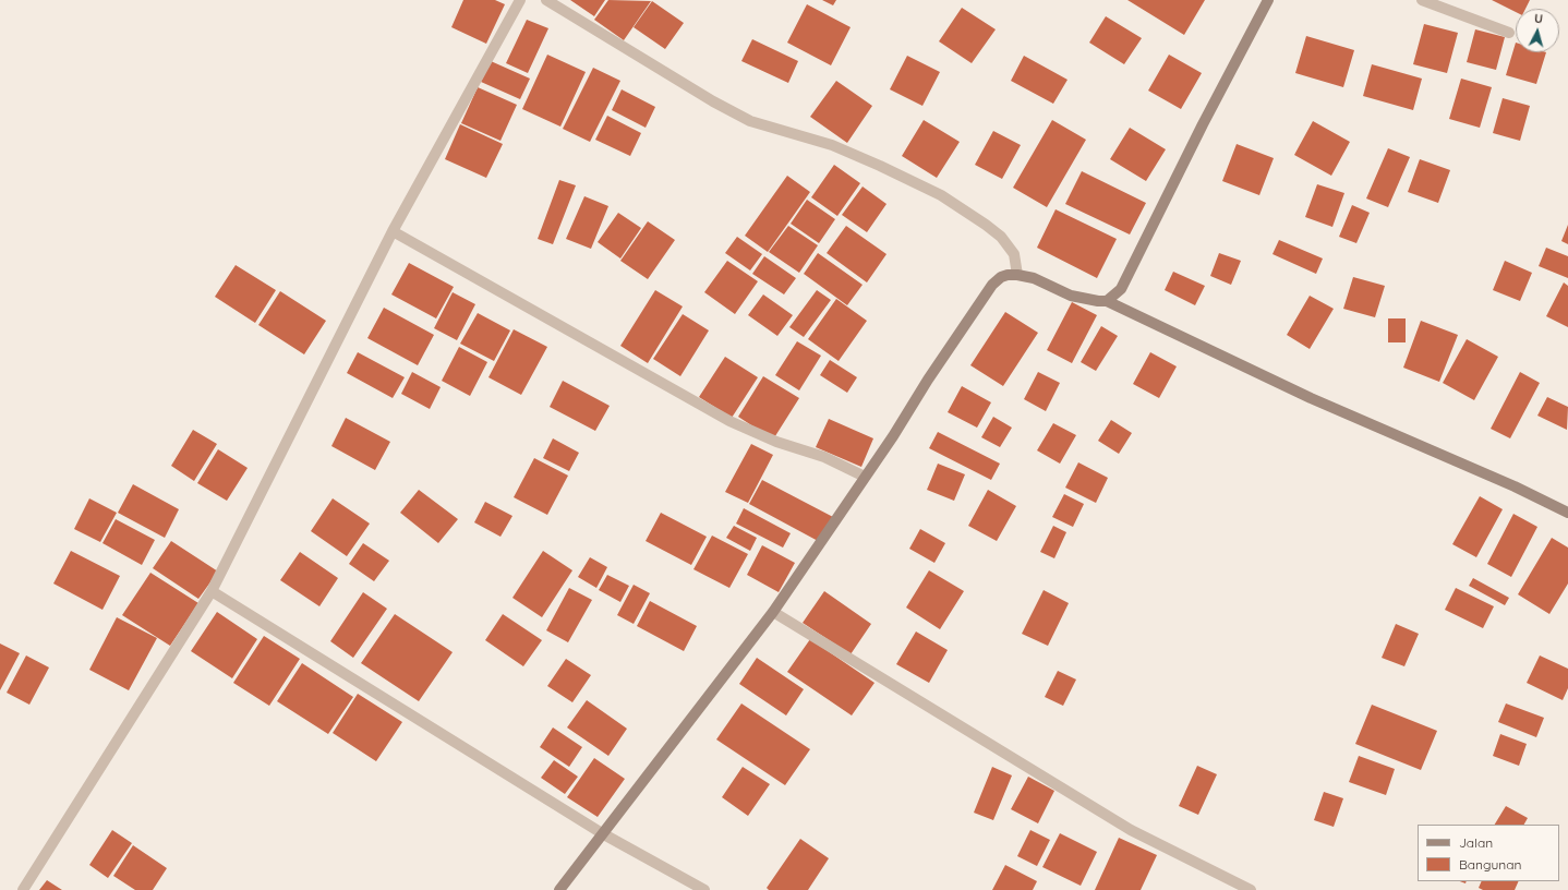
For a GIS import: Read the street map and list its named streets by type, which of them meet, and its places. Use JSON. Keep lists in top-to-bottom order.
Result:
{
  "legend": ["Jalan", "Bangunan"],
  "north": "top"
}
